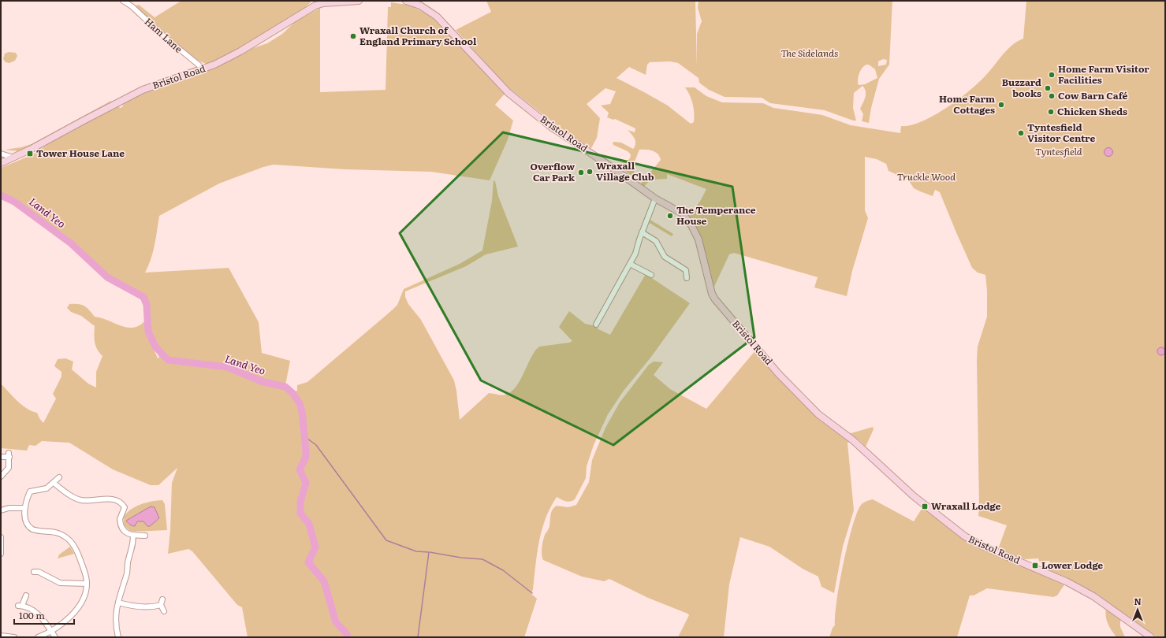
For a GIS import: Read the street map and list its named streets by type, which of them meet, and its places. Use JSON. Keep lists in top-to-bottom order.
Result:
{
  "streets": {
    "main road": ["Bristol Road"],
    "street": ["Ham Lane"]
  },
  "crossings": [
    ["Ham Lane", "Bristol Road"]
  ],
  "water": ["Land Yeo"],
  "parks": ["The Sidelands", "Tyntesfield", "Truckle Wood"],
  "places": {
    "other": [
      "Wraxall Church of England Primary School",
      "Home Farm Visitor Facilities",
      "Buzzard books",
      "Cow Barn Café",
      "Home Farm Cottages",
      "Chicken Sheds",
      "Tyntesfield Visitor Centre",
      "Wraxall Village Club",
      "Overflow Car Park",
      "The Temperance House"
    ],
    "transit": ["Tower House Lane", "Wraxall Lodge", "Lower Lodge"]
  },
  "scale_bar": "100 m",
  "north": "top"
}
